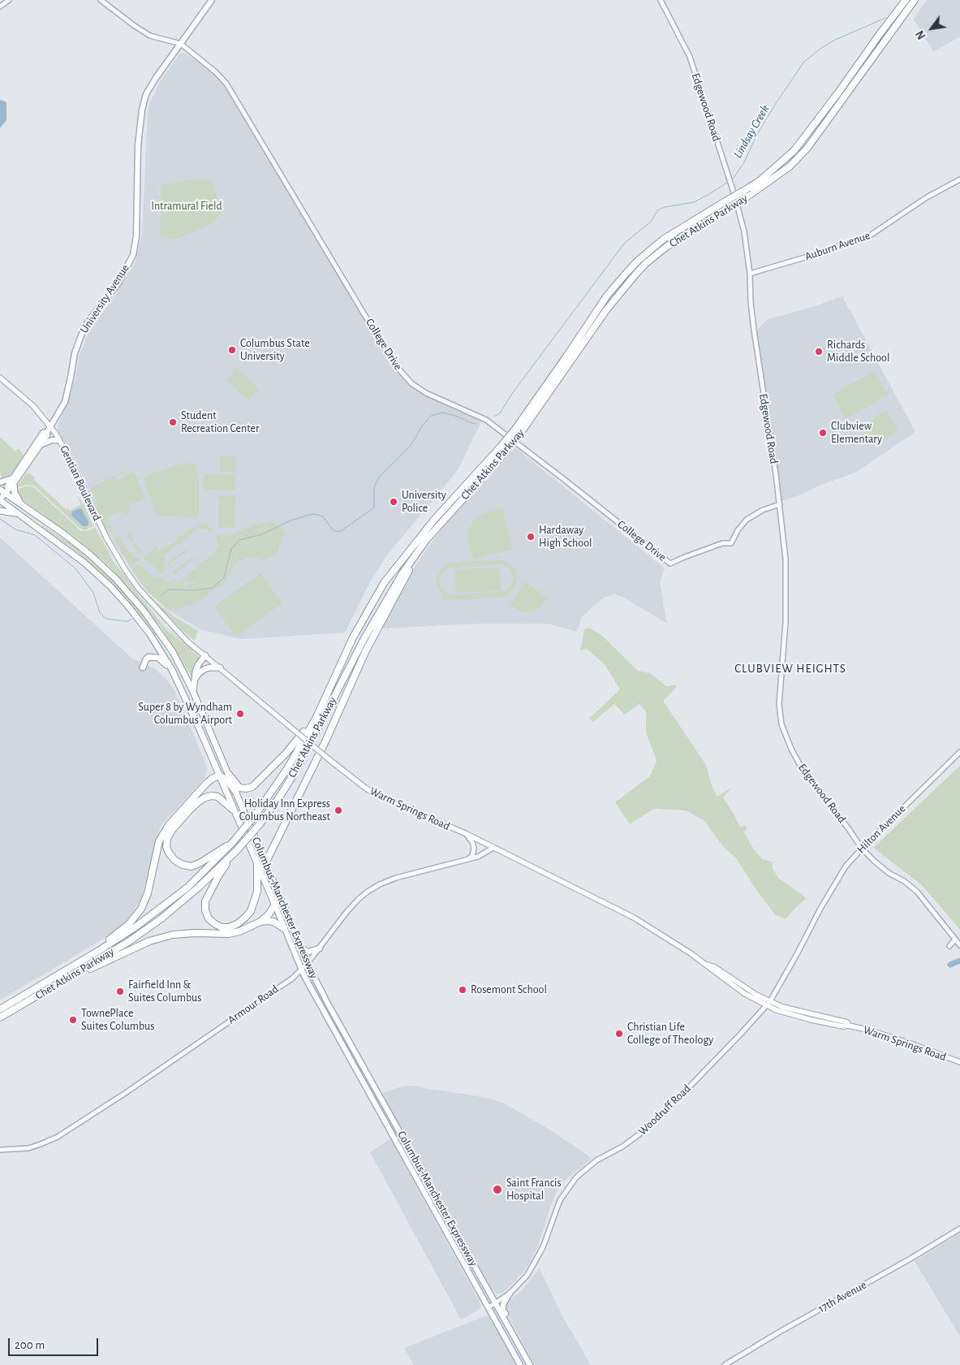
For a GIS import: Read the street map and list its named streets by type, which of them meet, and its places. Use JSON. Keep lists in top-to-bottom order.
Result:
{
  "streets": {
    "highway": ["Chet Atkins Parkway", "Columbus-Manchester Expressway"],
    "main road": ["University Avenue", "Gentian Boulevard", "Warm Springs Road"],
    "street": [
      "Edgewood Road",
      "Auburn Avenue",
      "College Drive",
      "Hilton Avenue",
      "Armour Road",
      "Woodruff Road",
      "17th Avenue"
    ]
  },
  "crossings": [
    ["Edgewood Road", "Auburn Avenue"],
    ["Edgewood Road", "College Drive"],
    ["Edgewood Road", "Hilton Avenue"],
    ["University Avenue", "College Drive"],
    ["University Avenue", "Gentian Boulevard"],
    ["University Avenue", "Columbus-Manchester Expressway"],
    ["Gentian Boulevard", "Warm Springs Road"],
    ["Warm Springs Road", "Armour Road"],
    ["Warm Springs Road", "Woodruff Road"],
    ["Hilton Avenue", "Woodruff Road"],
    ["Columbus-Manchester Expressway", "Armour Road"],
    ["Columbus-Manchester Expressway", "Woodruff Road"]
  ],
  "districts": ["CLUBVIEW HEIGHTS"],
  "water": ["Lindsay Creek"],
  "parks": ["Intramural Field"],
  "places": [
    "Columbus State University",
    "Richards Middle School",
    "Student Recreation Center",
    "Clubview Elementary",
    "University Police",
    "Hardaway High School",
    "Super 8 by Wyndham Columbus Airport",
    "Holiday Inn Express Columbus Northeast",
    "Rosemont School",
    "Fairfield Inn & Suites Columbus",
    "TownePlace Suites Columbus",
    "Christian Life College of Theology",
    "Saint Francis Hospital"
  ],
  "scale_bar": "200 m",
  "north": "bottom left"
}
